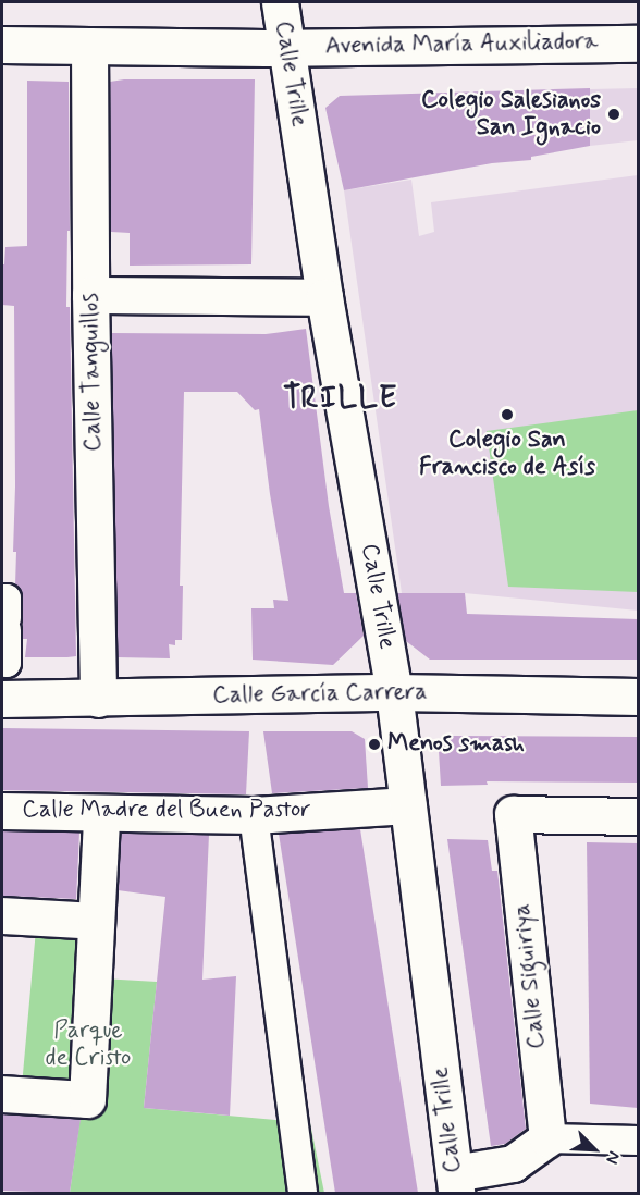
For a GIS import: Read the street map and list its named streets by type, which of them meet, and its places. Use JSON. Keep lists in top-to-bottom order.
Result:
{
  "streets": {
    "street": [
      "Avenida María Auxiliadora",
      "Calle Trille",
      "Calle Tanguillos",
      "Calle García Carrera",
      "Calle Madre del Buen Pastor",
      "Calle Siguiriya"
    ]
  },
  "crossings": [
    ["Avenida María Auxiliadora", "Calle Trille"],
    ["Avenida María Auxiliadora", "Calle Tanguillos"],
    ["Calle Trille", "Calle García Carrera"],
    ["Calle Trille", "Calle Madre del Buen Pastor"],
    ["Calle Tanguillos", "Calle García Carrera"]
  ],
  "districts": ["TRILLE"],
  "parks": ["Parque de Cristo"],
  "places": ["Colegio Salesianos San Ignacio", "Colegio San Francisco de Asís", "Menos smash"],
  "north": "bottom right"
}
